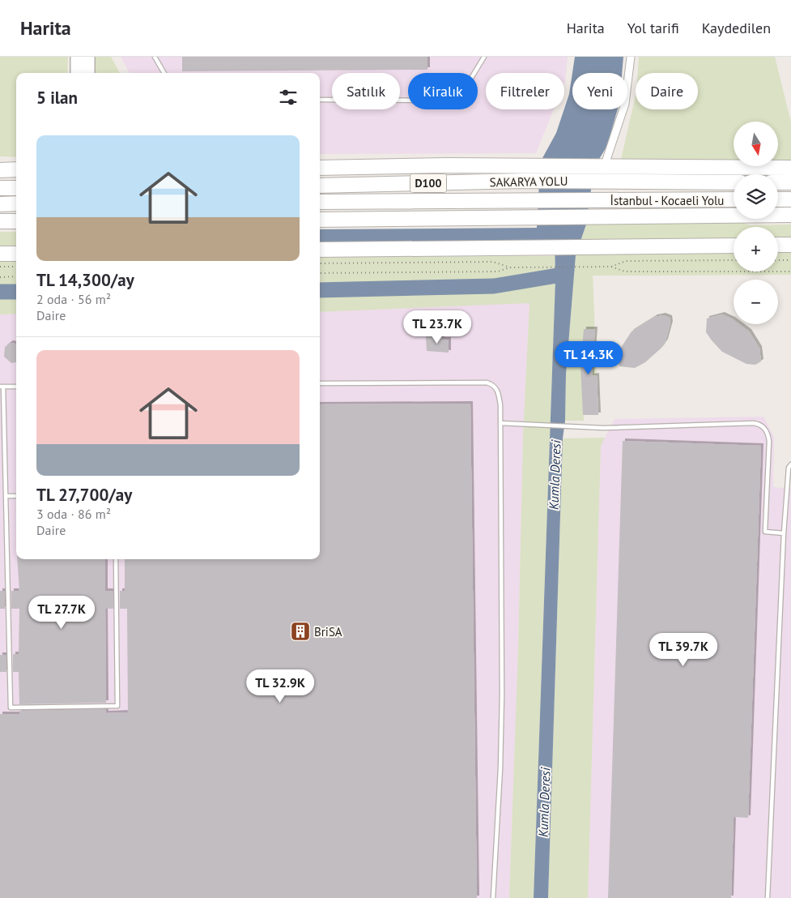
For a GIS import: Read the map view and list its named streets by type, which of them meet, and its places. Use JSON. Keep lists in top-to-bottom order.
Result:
{
  "streets": {
    "highway": ["SAKARYA YOLU", "D100", "İstanbul - Kocaeli Yolu"]
  },
  "crossings": [
    ["D100", "İstanbul - Kocaeli Yolu"]
  ],
  "water": ["Kumla Deresi"],
  "places": {
    "building": ["BriSA"]
  },
  "north": "bottom",
  "page": {
    "header": "Harita",
    "nav": ["Harita", "Yol tarifi", "Kaydedilen"],
    "chip": [
      "Satılık",
      "Kiralık",
      "Filtreler",
      "Yeni",
      "Daire"
    ],
    "heading": "5 ilan",
    "map_buttons": ["+", "−"],
    "list": [
      {
        "name": "TL 14,300/ay",
        "note": "2 oda · 56 m² · Daire"
      },
      {
        "name": "TL 27,700/ay",
        "note": "3 oda · 86 m² · Daire"
      }
    ],
    "price": [
      "TL 23.7K",
      "TL 14.3K",
      "TL 27.7K",
      "TL 39.7K",
      "TL 32.9K"
    ]
  }
}
